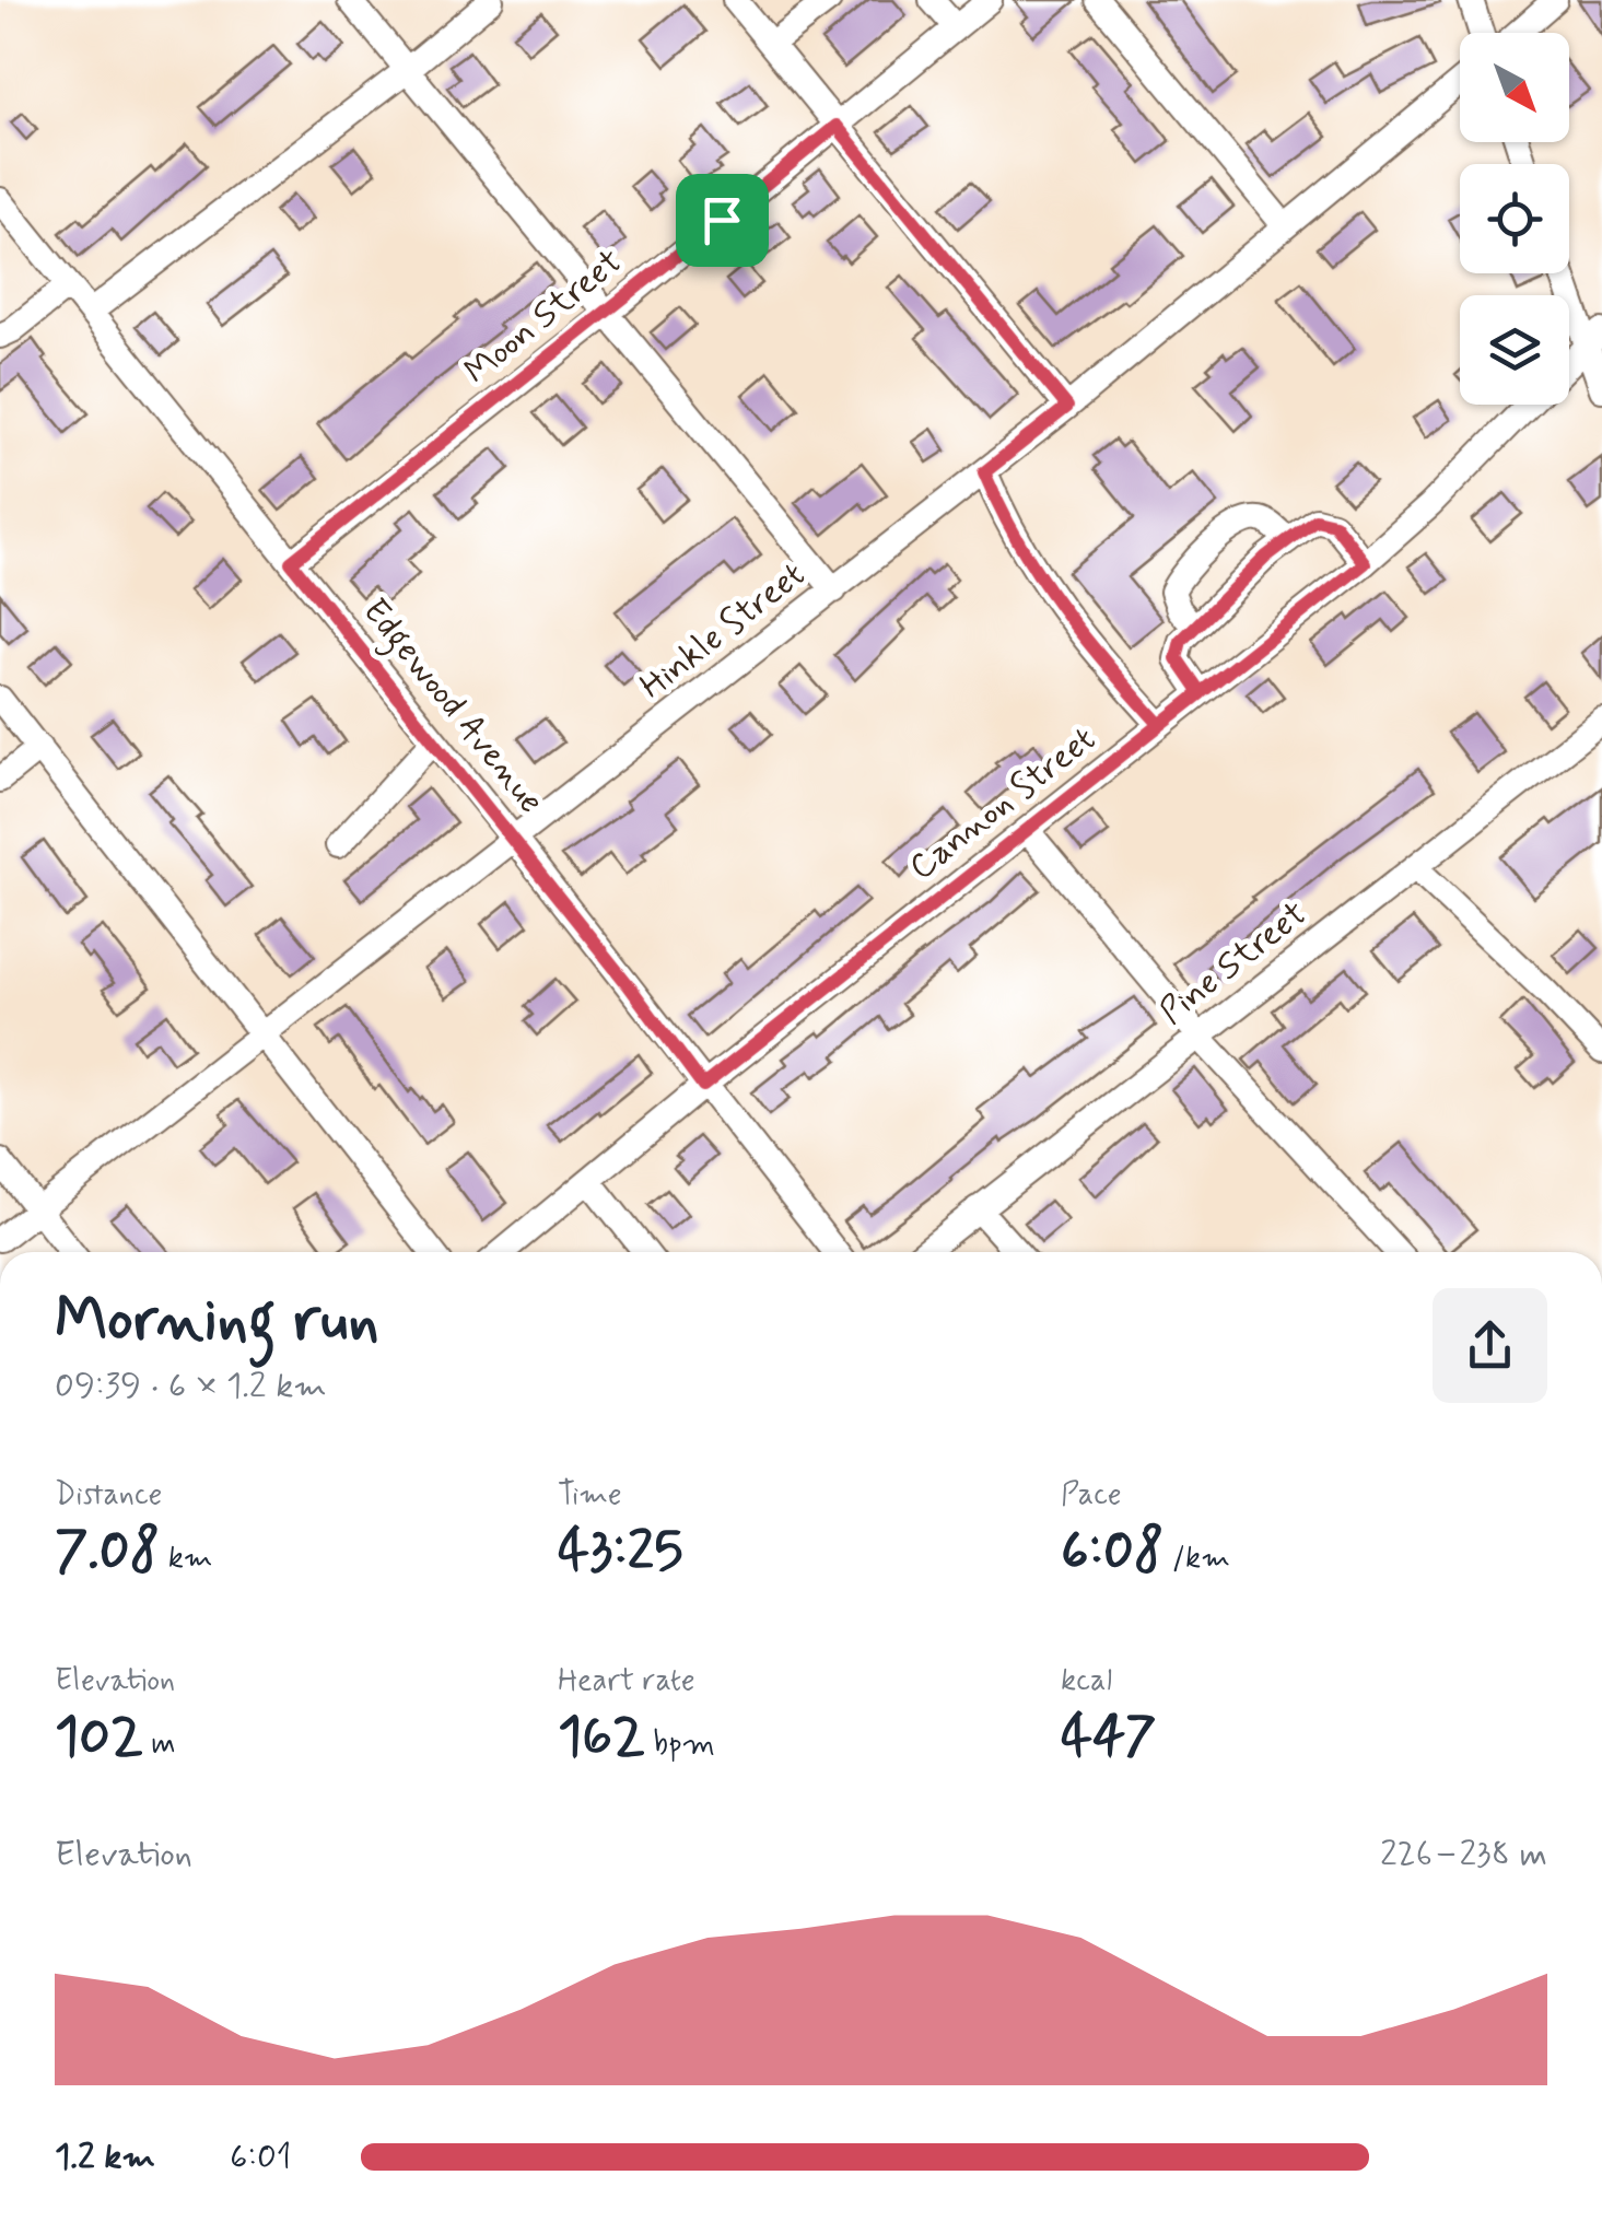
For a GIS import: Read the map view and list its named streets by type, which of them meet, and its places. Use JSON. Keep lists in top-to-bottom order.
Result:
{
  "streets": {
    "street": [
      "Moon Street",
      "Hinkle Street",
      "Edgewood Avenue",
      "Cannon Street",
      "Pine Street"
    ]
  },
  "crossings": [
    ["Moon Street", "Edgewood Avenue"],
    ["Hinkle Street", "Edgewood Avenue"],
    ["Edgewood Avenue", "Cannon Street"]
  ],
  "north": "bottom right",
  "page": {
    "heading": ["Morning run", "09:39 · 6 × 1.2 km"],
    "stats": [
      ["Distance", "7.08 km"],
      ["Time", "43:25"],
      ["Pace", "6:08 /km"],
      ["Elevation", "102 m"],
      ["Heart rate", "162 bpm"],
      ["kcal", "447"]
    ],
    "chart": ["Elevation", "226–238 m"],
    "list": [
      {
        "name": "1.2 km",
        "note": "6:01"
      }
    ]
  }
}
